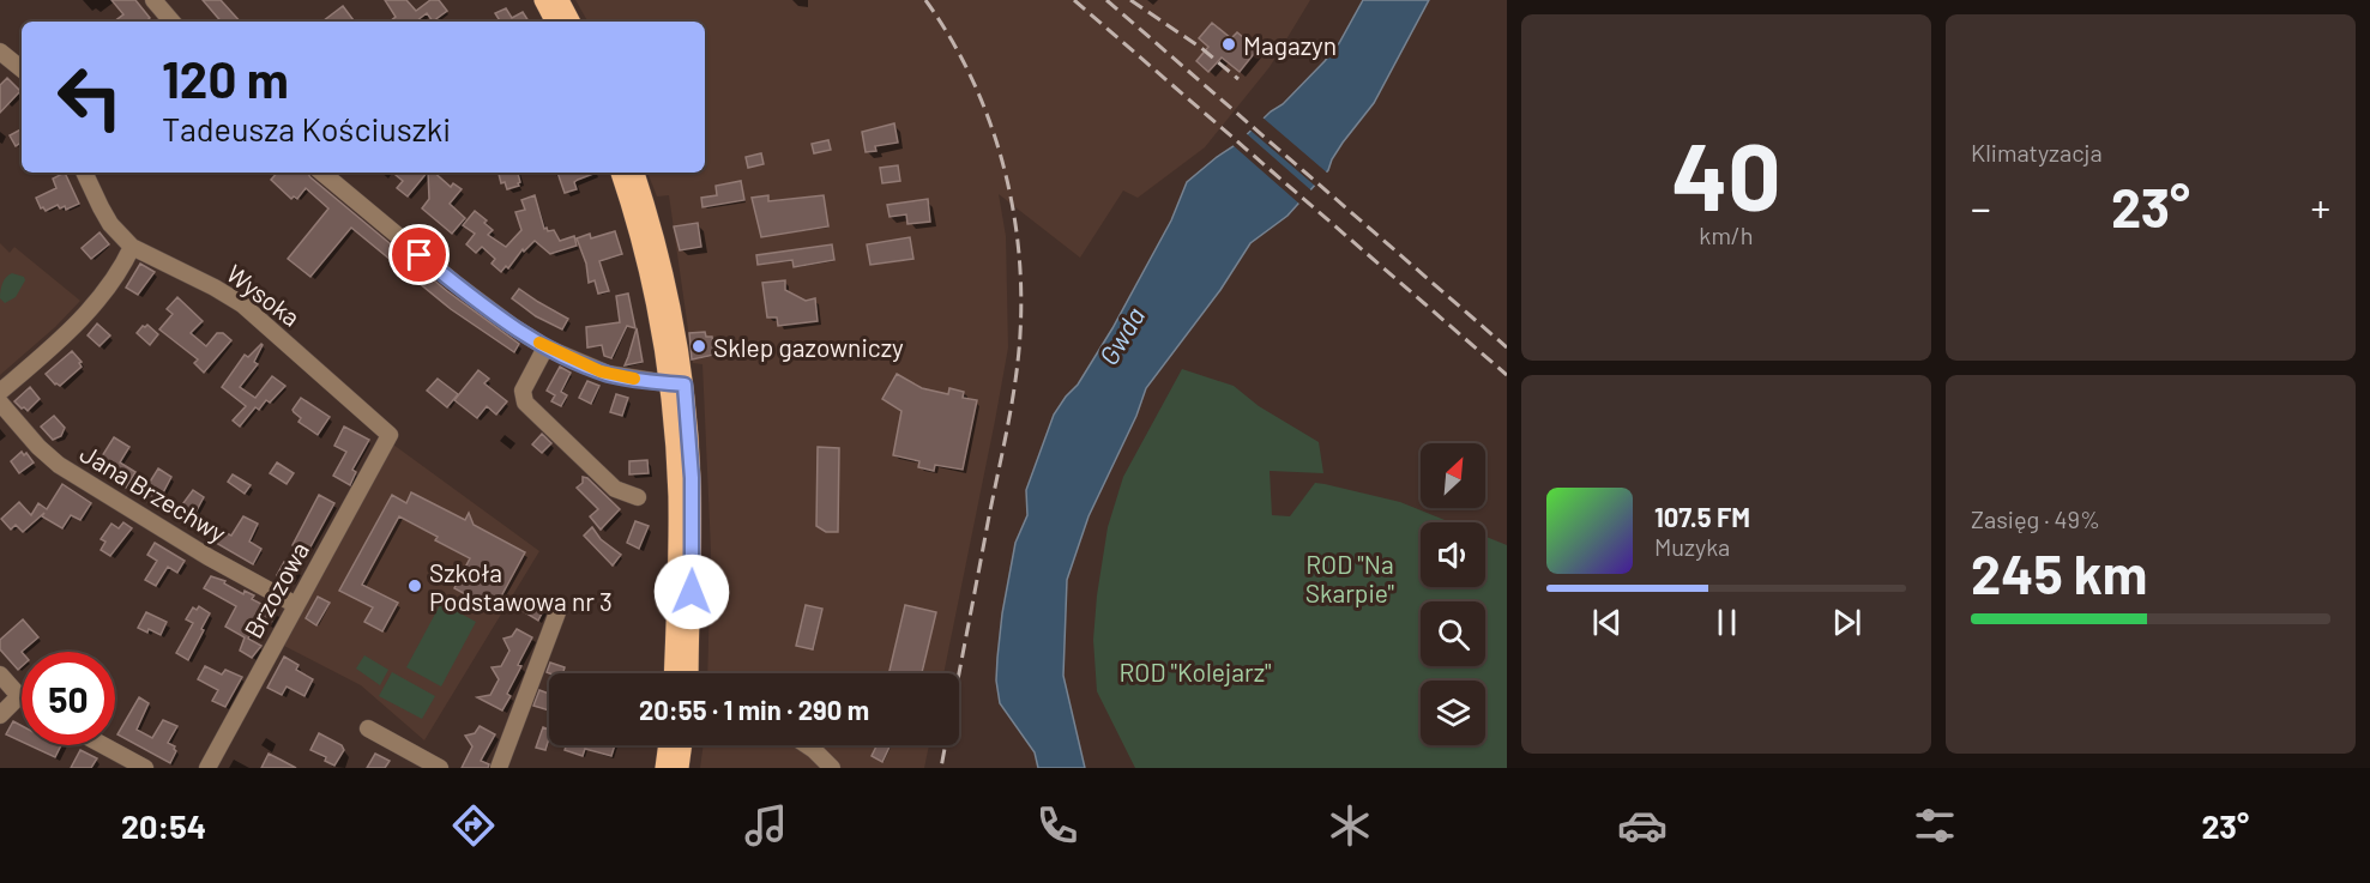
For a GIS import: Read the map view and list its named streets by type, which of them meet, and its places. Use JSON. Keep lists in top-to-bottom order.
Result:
{
  "streets": {
    "street": ["Wysoka", "Jana Brzechwy", "Brzozowa"]
  },
  "crossings": [
    ["Wysoka", "Brzozowa"],
    ["Jana Brzechwy", "Brzozowa"]
  ],
  "water": ["Gwda"],
  "parks": ["ROD \"Na Skarpie\"", "ROD \"Kolejarz\""],
  "places": ["Magazyn", "Sklep gazowniczy", "Szkoła Podstawowa nr 3"],
  "north": "top right",
  "page": {
    "tile": [
      ["40", "km/h"],
      "Klimatyzacja",
      ["Zasięg · 49%", "245 km"]
    ],
    "turn": ["120 m", "Tadeusza Kościuszki"],
    "heat": ["−", "23°", "+"],
    "song": ["107.5 FM", "Muzyka"],
    "limit": "50",
    "trip": "20:55 · 1 min · 290 m",
    "tabs": ["20:54", "23°"]
  }
}
